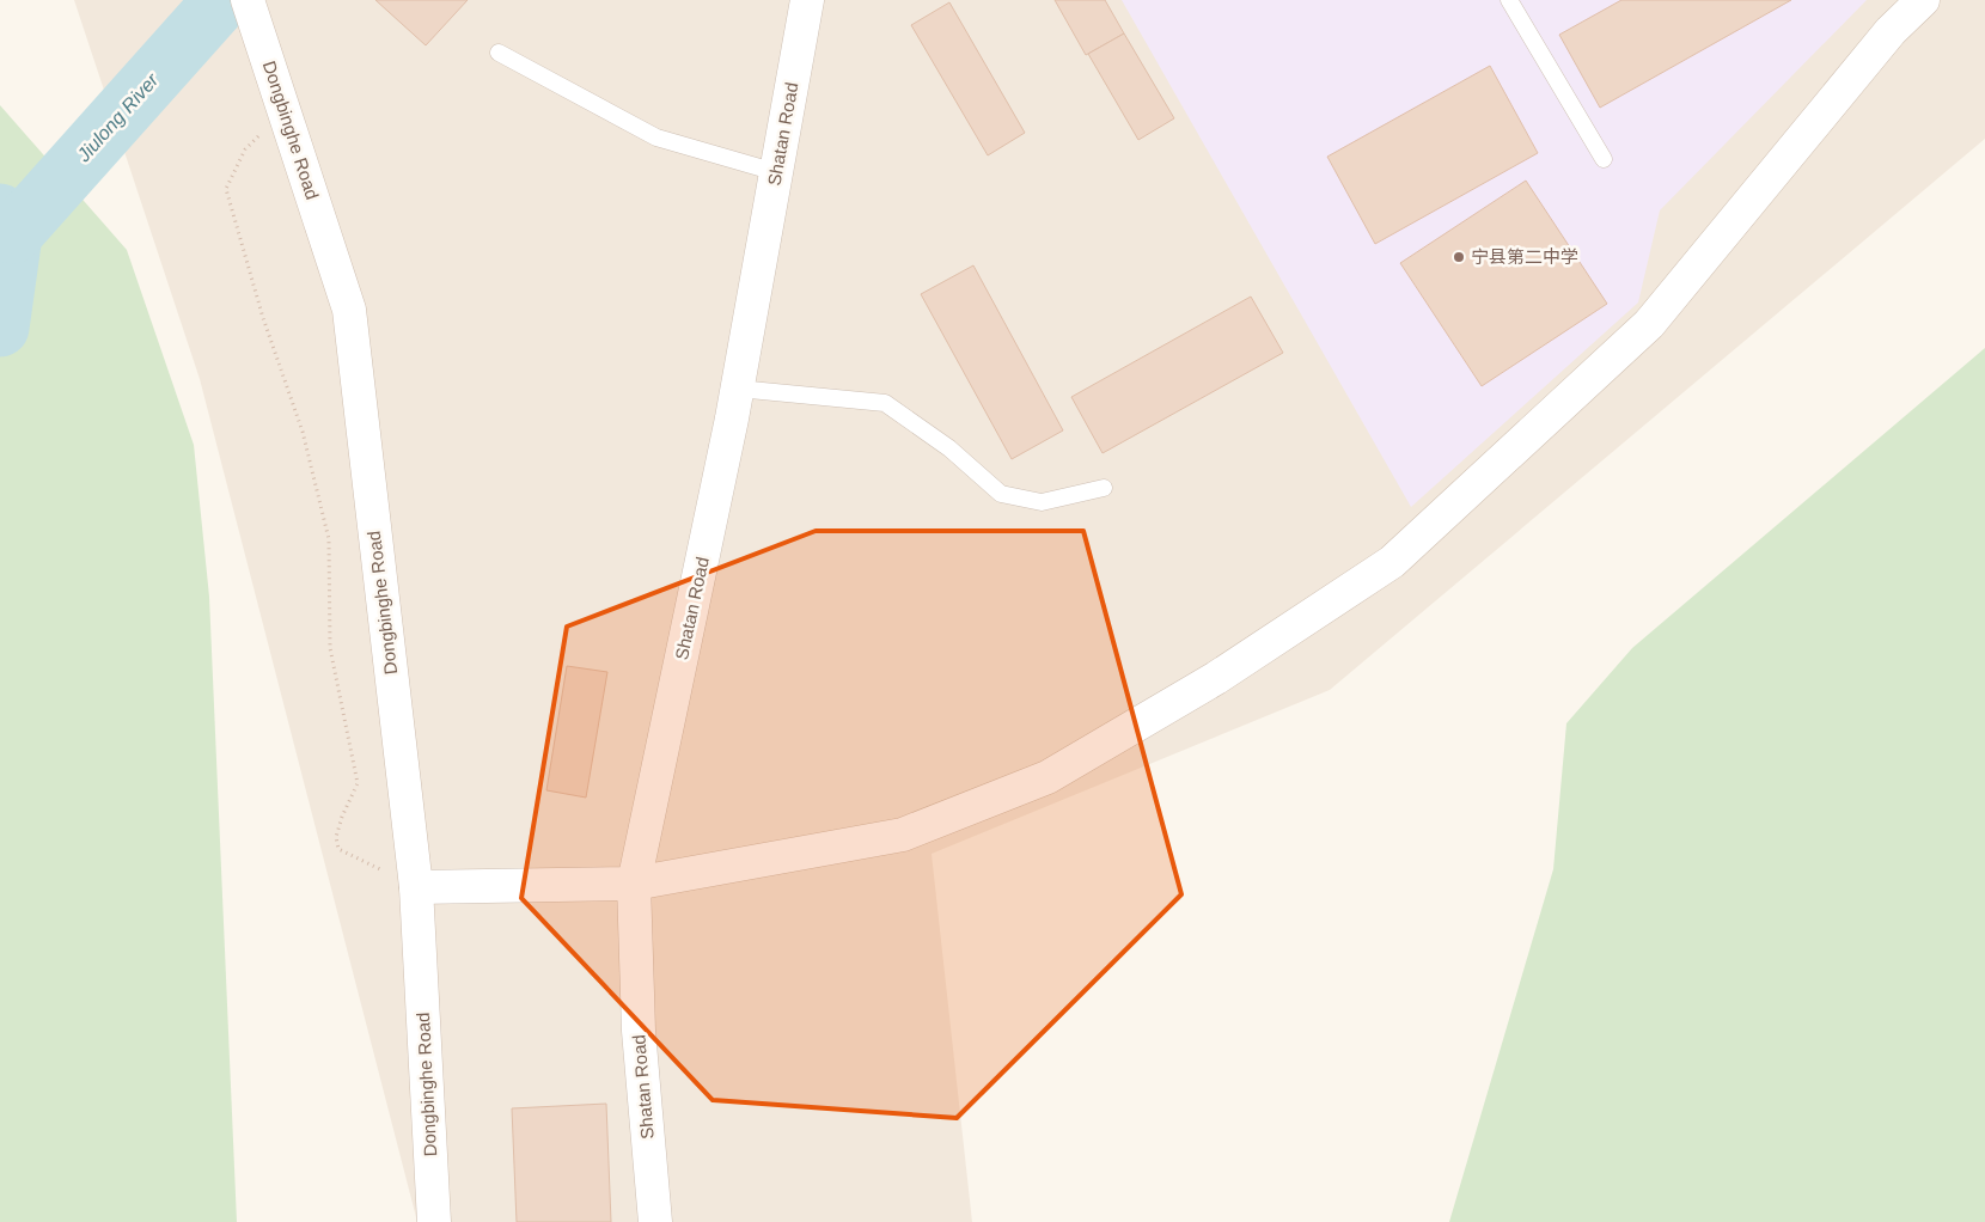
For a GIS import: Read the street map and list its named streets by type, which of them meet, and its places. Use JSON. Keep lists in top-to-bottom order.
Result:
{
  "streets": {
    "main road": ["Dongbinghe Road", "Shatan Road"]
  },
  "water": ["Jiulong River"],
  "places": ["宁县第二中学"]
}
